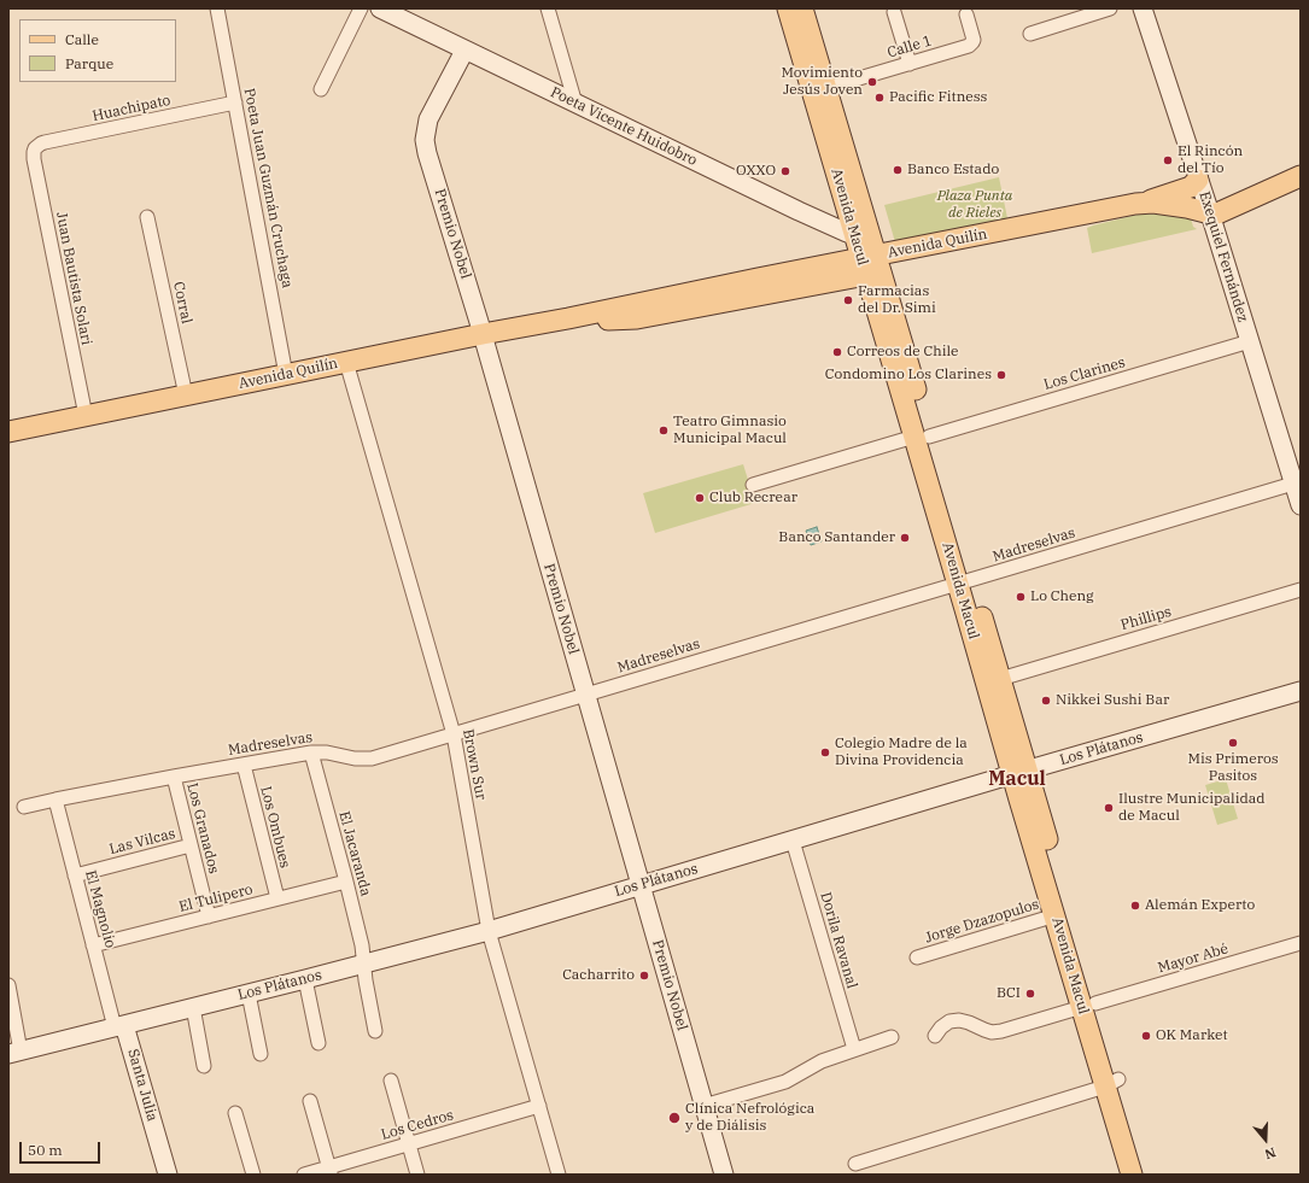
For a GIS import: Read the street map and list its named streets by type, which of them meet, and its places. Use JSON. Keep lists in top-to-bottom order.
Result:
{
  "streets": {
    "main road": ["Avenida Macul", "Avenida Quilín"],
    "street": [
      "Calle 1",
      "Huachipato",
      "Poeta Vicente Huidobro",
      "Poeta Juan Guzmán Cruchaga",
      "Premio Nobel",
      "Exequiel Fernández",
      "Juan Bautista Solari",
      "Corral",
      "Los Clarines",
      "Madreselvas",
      "Phillips",
      "Los Plátanos",
      "Brown Sur",
      "Los Ombues",
      "Los Granados",
      "Las Vilcas",
      "El Jacaranda",
      "El Tulipero",
      "El Magnolio",
      "Jorge Dzazopulos",
      "Dorila Ravanal",
      "Mayor Abé",
      "Santa Julia",
      "Los Cedros"
    ]
  },
  "crossings": [
    ["Calle 1", "Avenida Macul"],
    ["Huachipato", "Poeta Juan Guzmán Cruchaga"],
    ["Huachipato", "Juan Bautista Solari"],
    ["Poeta Vicente Huidobro", "Avenida Macul"],
    ["Poeta Vicente Huidobro", "Premio Nobel"],
    ["Poeta Vicente Huidobro", "Avenida Quilín"],
    ["Poeta Juan Guzmán Cruchaga", "Avenida Quilín"],
    ["Avenida Macul", "Avenida Quilín"],
    ["Avenida Macul", "Los Clarines"],
    ["Avenida Macul", "Madreselvas"],
    ["Avenida Macul", "Phillips"],
    ["Avenida Macul", "Los Plátanos"],
    ["Avenida Macul", "Jorge Dzazopulos"],
    ["Avenida Macul", "Mayor Abé"],
    ["Premio Nobel", "Avenida Quilín"],
    ["Premio Nobel", "Madreselvas"],
    ["Premio Nobel", "Los Plátanos"],
    ["Avenida Quilín", "Exequiel Fernández"],
    ["Avenida Quilín", "Juan Bautista Solari"],
    ["Avenida Quilín", "Corral"],
    ["Avenida Quilín", "Brown Sur"],
    ["Exequiel Fernández", "Los Clarines"],
    ["Exequiel Fernández", "Madreselvas"],
    ["Madreselvas", "Brown Sur"],
    ["Madreselvas", "Los Ombues"],
    ["Madreselvas", "Los Granados"],
    ["Madreselvas", "El Jacaranda"],
    ["Madreselvas", "El Magnolio"],
    ["Los Plátanos", "Brown Sur"],
    ["Los Plátanos", "El Jacaranda"],
    ["Los Plátanos", "El Magnolio"],
    ["Los Plátanos", "Dorila Ravanal"],
    ["Los Plátanos", "Santa Julia"],
    ["Brown Sur", "Los Cedros"],
    ["Los Ombues", "El Tulipero"],
    ["Los Granados", "Las Vilcas"],
    ["Los Granados", "El Tulipero"],
    ["Las Vilcas", "El Magnolio"],
    ["El Jacaranda", "El Tulipero"],
    ["El Tulipero", "El Magnolio"],
    ["El Magnolio", "Santa Julia"]
  ],
  "districts": ["Macul"],
  "parks": ["Plaza Punta de Rieles"],
  "places": [
    "Movimiento Jesús Joven",
    "Pacific Fitness",
    "El Rincón del Tío",
    "Banco Estado",
    "OXXO",
    "Farmacias del Dr. Simi",
    "Correos de Chile",
    "Condomino Los Clarines",
    "Teatro Gimnasio Municipal Macul",
    "Club Recrear",
    "Banco Santander",
    "Lo Cheng",
    "Nikkei Sushi Bar",
    "Mis Primeros Pasitos",
    "Colegio Madre de la Divina Providencia",
    "Ilustre Municipalidad de Macul",
    "Alemán Experto",
    "Cacharrito",
    "BCI",
    "OK Market",
    "Clínica Nefrológica y de Diálisis"
  ],
  "legend": ["Calle", "Parque"],
  "scale_bar": "50 m",
  "north": "bottom"
}
